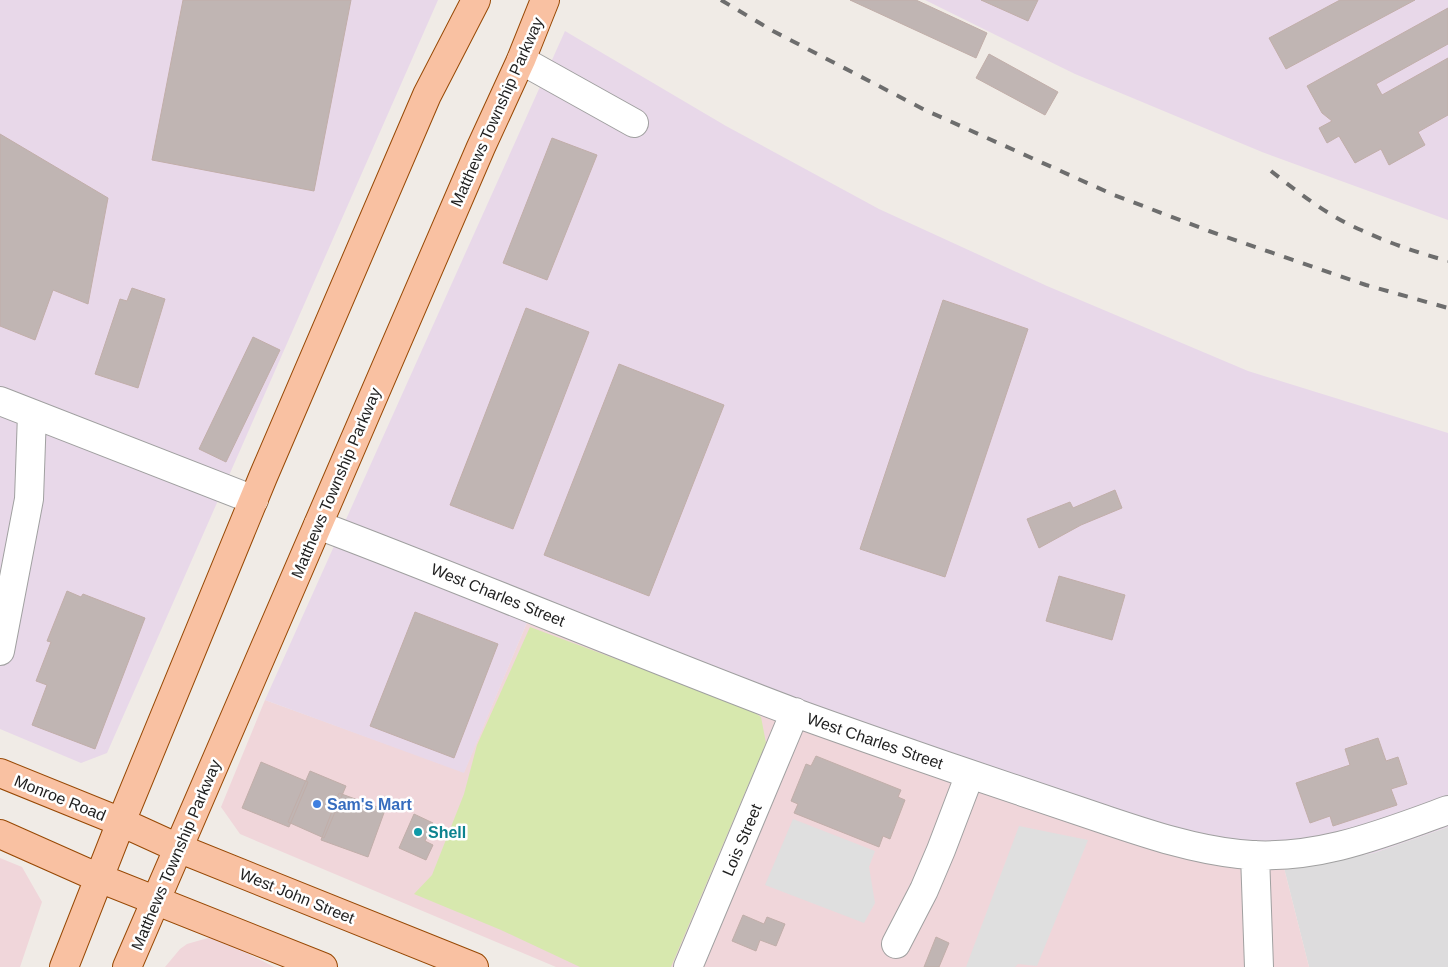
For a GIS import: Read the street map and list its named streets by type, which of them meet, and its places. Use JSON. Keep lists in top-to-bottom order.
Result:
{
  "streets": {
    "main road": ["Matthews Township Parkway", "Monroe Road", "West John Street"],
    "street": ["West Charles Street", "Lois Street"]
  },
  "crossings": [
    ["Matthews Township Parkway", "West Charles Street"],
    ["Matthews Township Parkway", "West John Street"],
    ["West Charles Street", "Lois Street"],
    ["Monroe Road", "West John Street"]
  ],
  "places": ["Sam's Mart", "Shell"]
}
